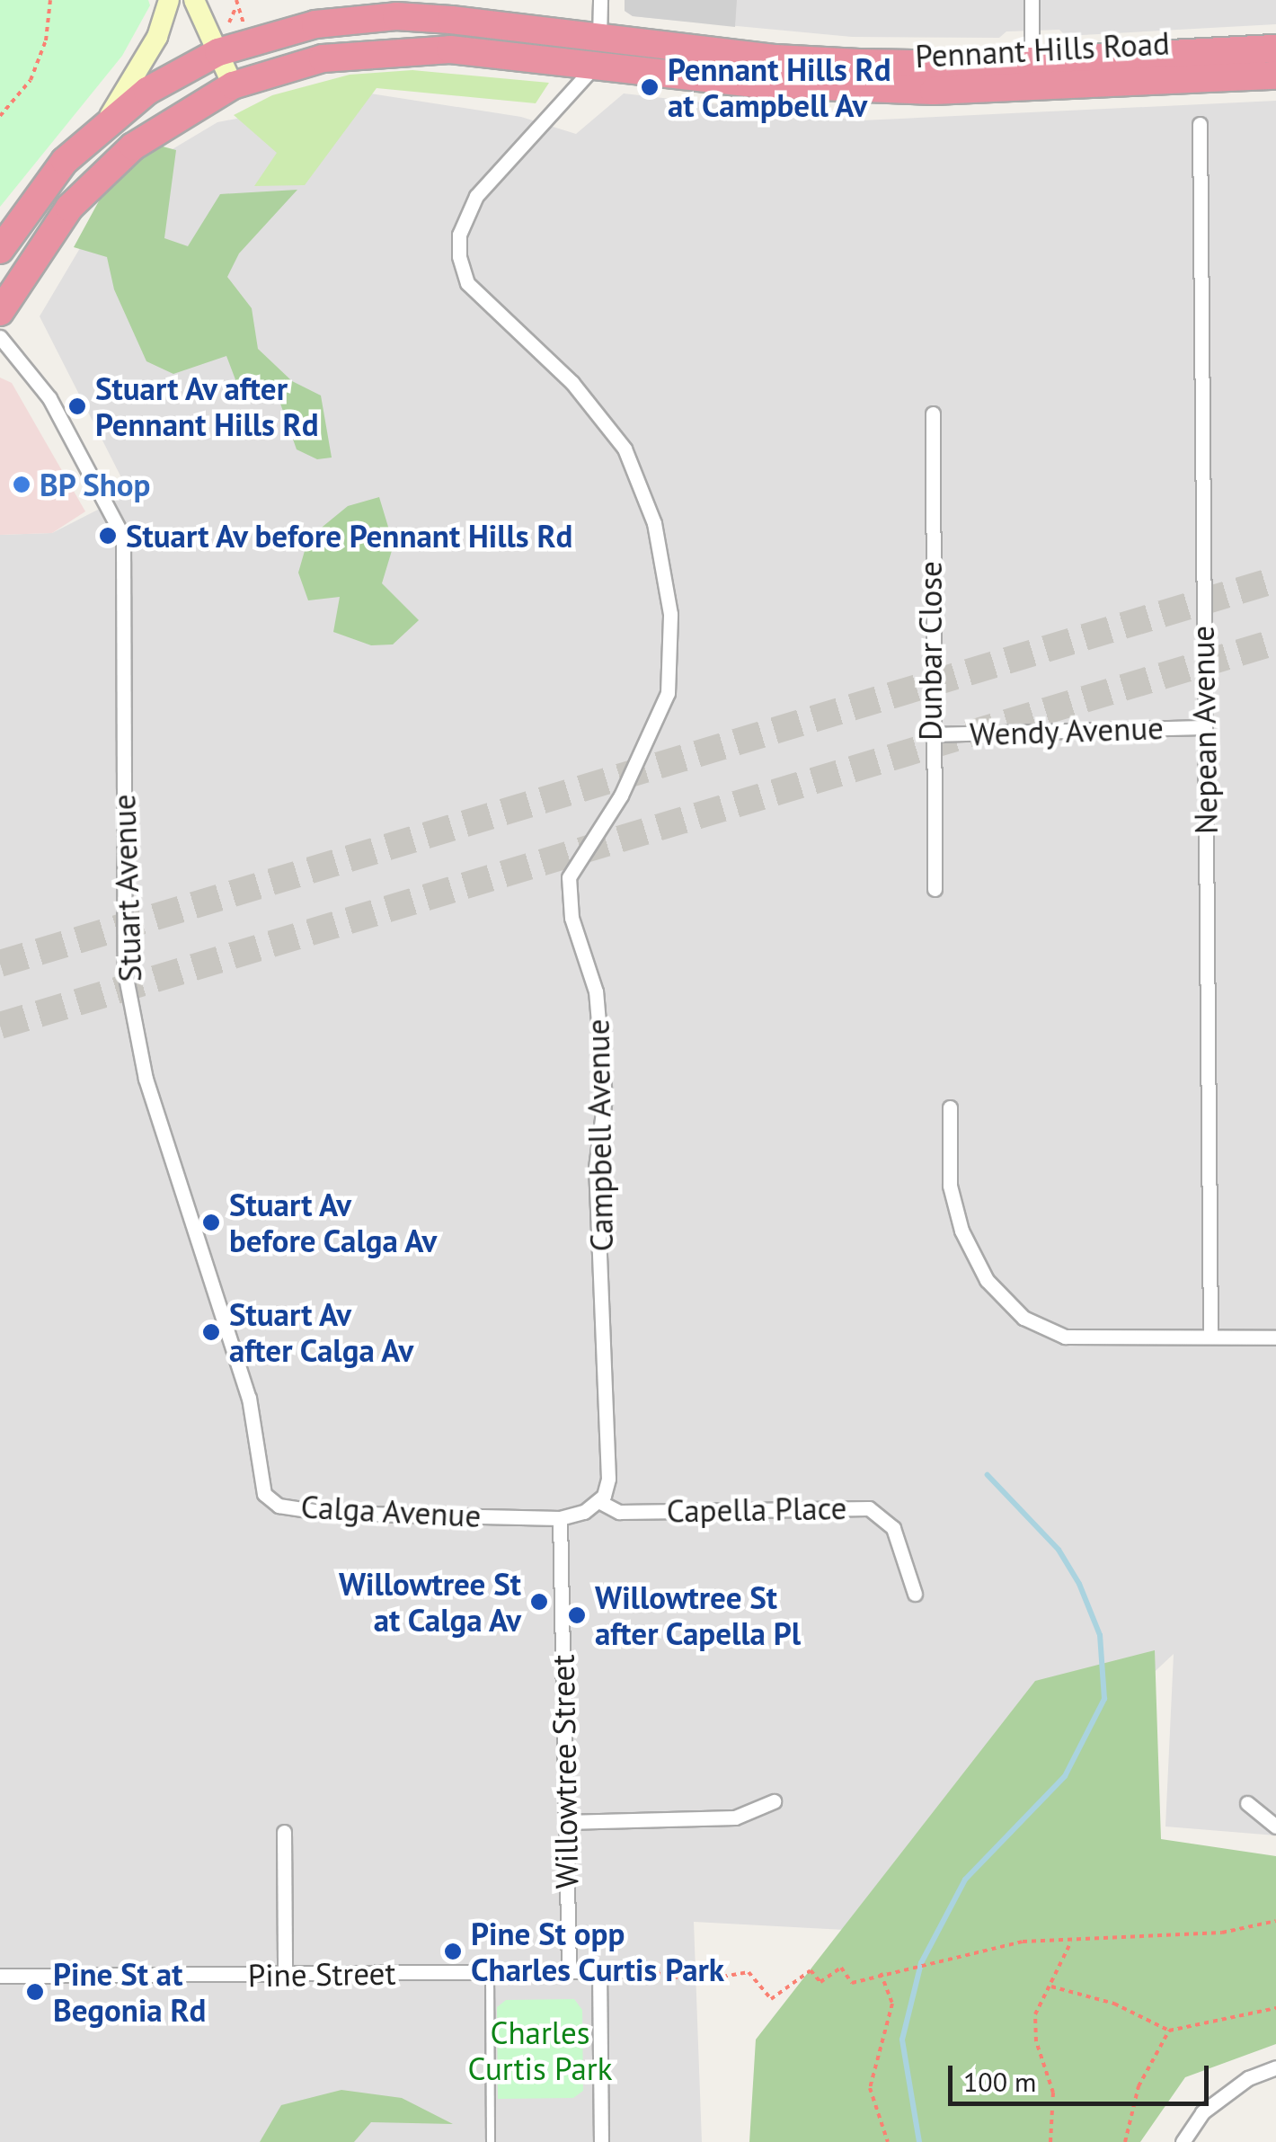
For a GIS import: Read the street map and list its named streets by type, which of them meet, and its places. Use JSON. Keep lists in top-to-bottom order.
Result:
{
  "streets": {
    "highway": ["Pennant Hills Road"],
    "street": [
      "Dunbar Close",
      "Nepean Avenue",
      "Wendy Avenue",
      "Stuart Avenue",
      "Campbell Avenue",
      "Capella Place",
      "Calga Avenue",
      "Willowtree Street",
      "Pine Street"
    ]
  },
  "crossings": [
    ["Pennant Hills Road", "Campbell Avenue"],
    ["Dunbar Close", "Wendy Avenue"],
    ["Nepean Avenue", "Wendy Avenue"],
    ["Stuart Avenue", "Calga Avenue"],
    ["Campbell Avenue", "Capella Place"],
    ["Calga Avenue", "Willowtree Street"],
    ["Willowtree Street", "Pine Street"]
  ],
  "parks": ["Charles Curtis Park"],
  "places": [
    "Pennant Hills Rd at Campbell Av",
    "Stuart Av after Pennant Hills Rd",
    "BP Shop",
    "Stuart Av before Pennant Hills Rd",
    "Stuart Av before Calga Av",
    "Stuart Av after Calga Av",
    "Willowtree St at Calga Av",
    "Willowtree St after Capella Pl",
    "Pine St opp Charles Curtis Park",
    "Pine St at Begonia Rd"
  ],
  "scale_bar": "100 m"
}
